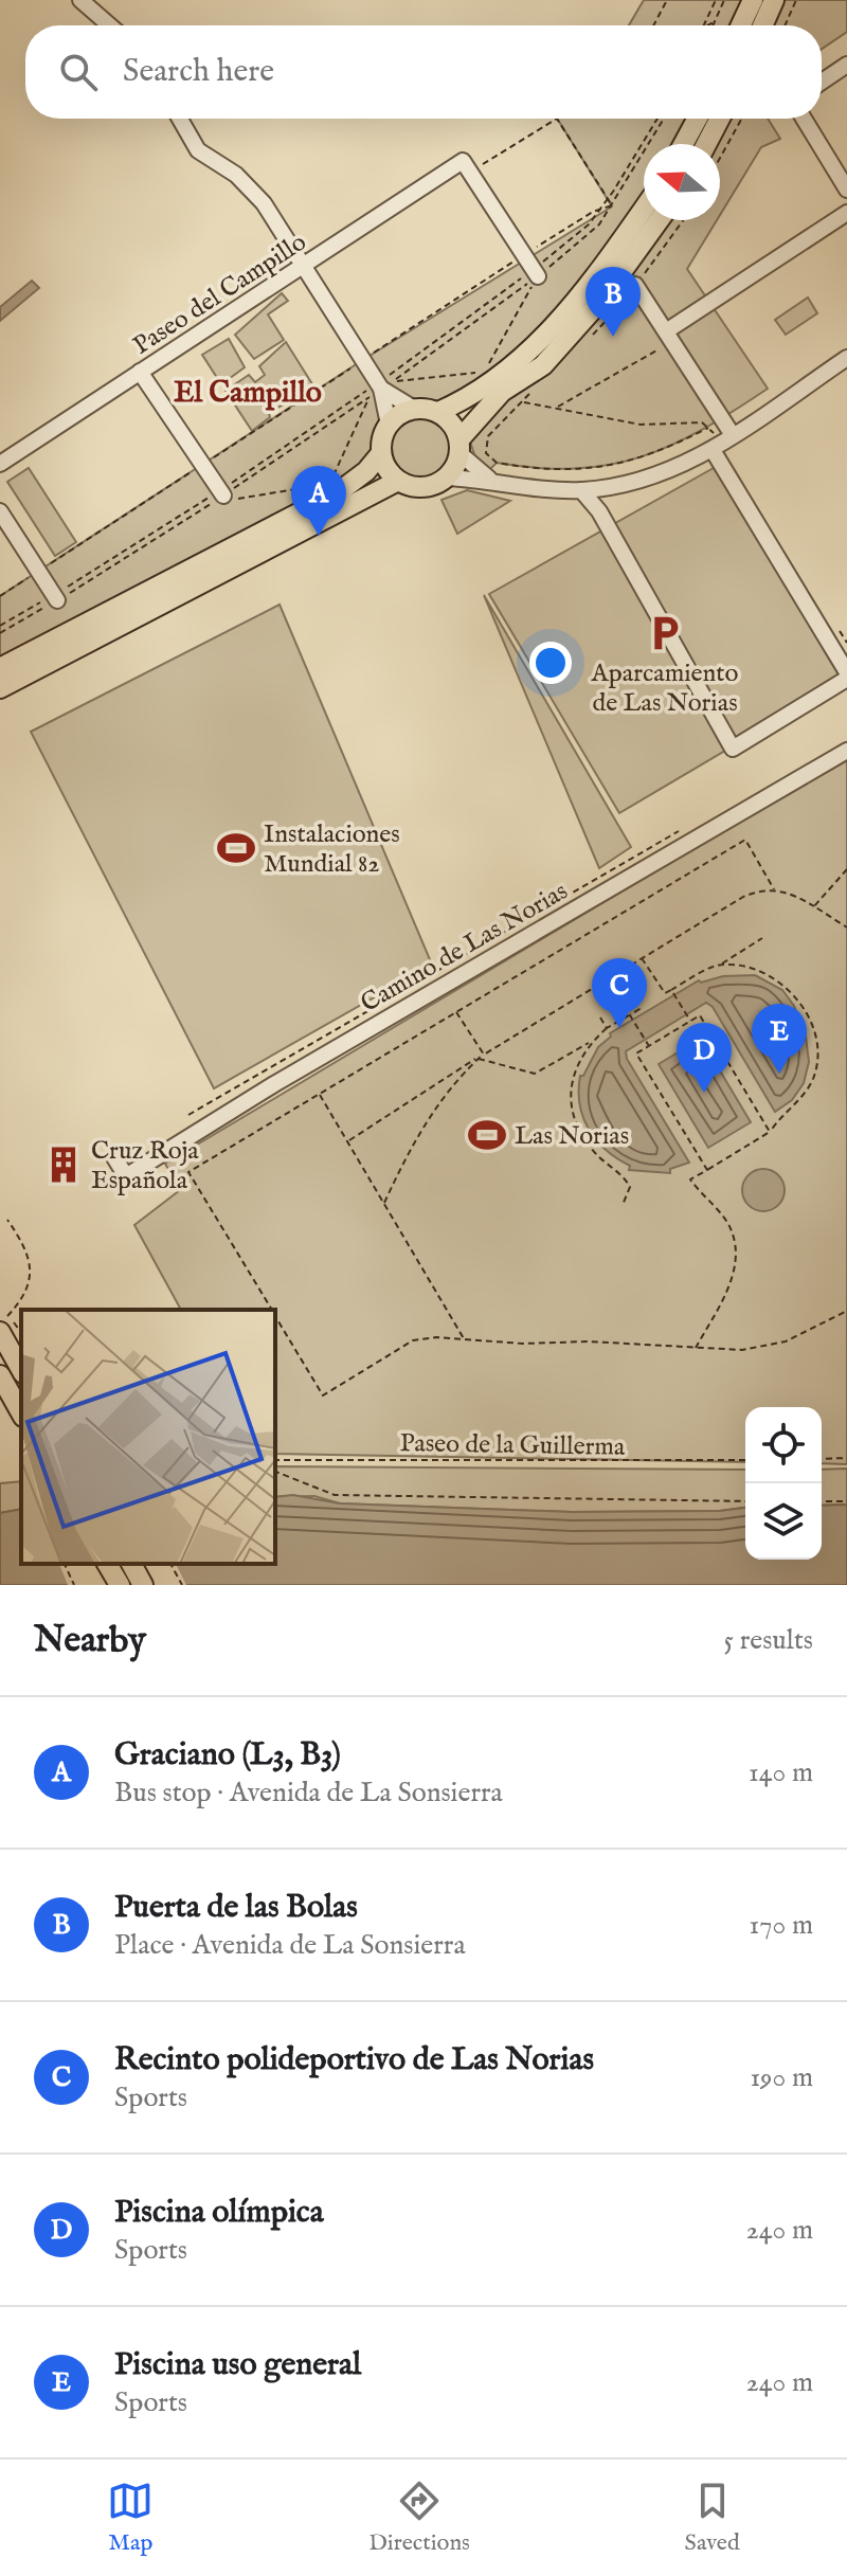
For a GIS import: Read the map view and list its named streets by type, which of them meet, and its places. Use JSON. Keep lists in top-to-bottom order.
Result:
{
  "streets": {
    "street": ["Paseo del Campillo", "Camino de Las Norias"],
    "path": ["Paseo de la Guillerma"]
  },
  "districts": ["El Campillo"],
  "places": {
    "parking": ["Aparcamiento de Las Norias"],
    "sports": ["Instalaciones Mundial 82", "Las Norias"],
    "building": ["Cruz Roja Española"]
  },
  "north": "left",
  "page": {
    "search": "Search here",
    "pins": [
      "B",
      "A",
      "C",
      "E",
      "D"
    ],
    "heading": ["Nearby", "5 results"],
    "list": [
      {
        "mark": "A",
        "name": "Graciano (L3, B3)",
        "note": "Bus stop · Avenida de La Sonsierra",
        "value": "140 m"
      },
      {
        "mark": "B",
        "name": "Puerta de las Bolas",
        "note": "Place · Avenida de La Sonsierra",
        "value": "170 m"
      },
      {
        "mark": "C",
        "name": "Recinto polideportivo de Las Norias",
        "note": "Sports",
        "value": "190 m"
      },
      {
        "mark": "D",
        "name": "Piscina olímpica",
        "note": "Sports",
        "value": "240 m"
      },
      {
        "mark": "E",
        "name": "Piscina uso general",
        "note": "Sports",
        "value": "240 m"
      }
    ],
    "nav": ["Map", "Directions", "Saved"]
  }
}
